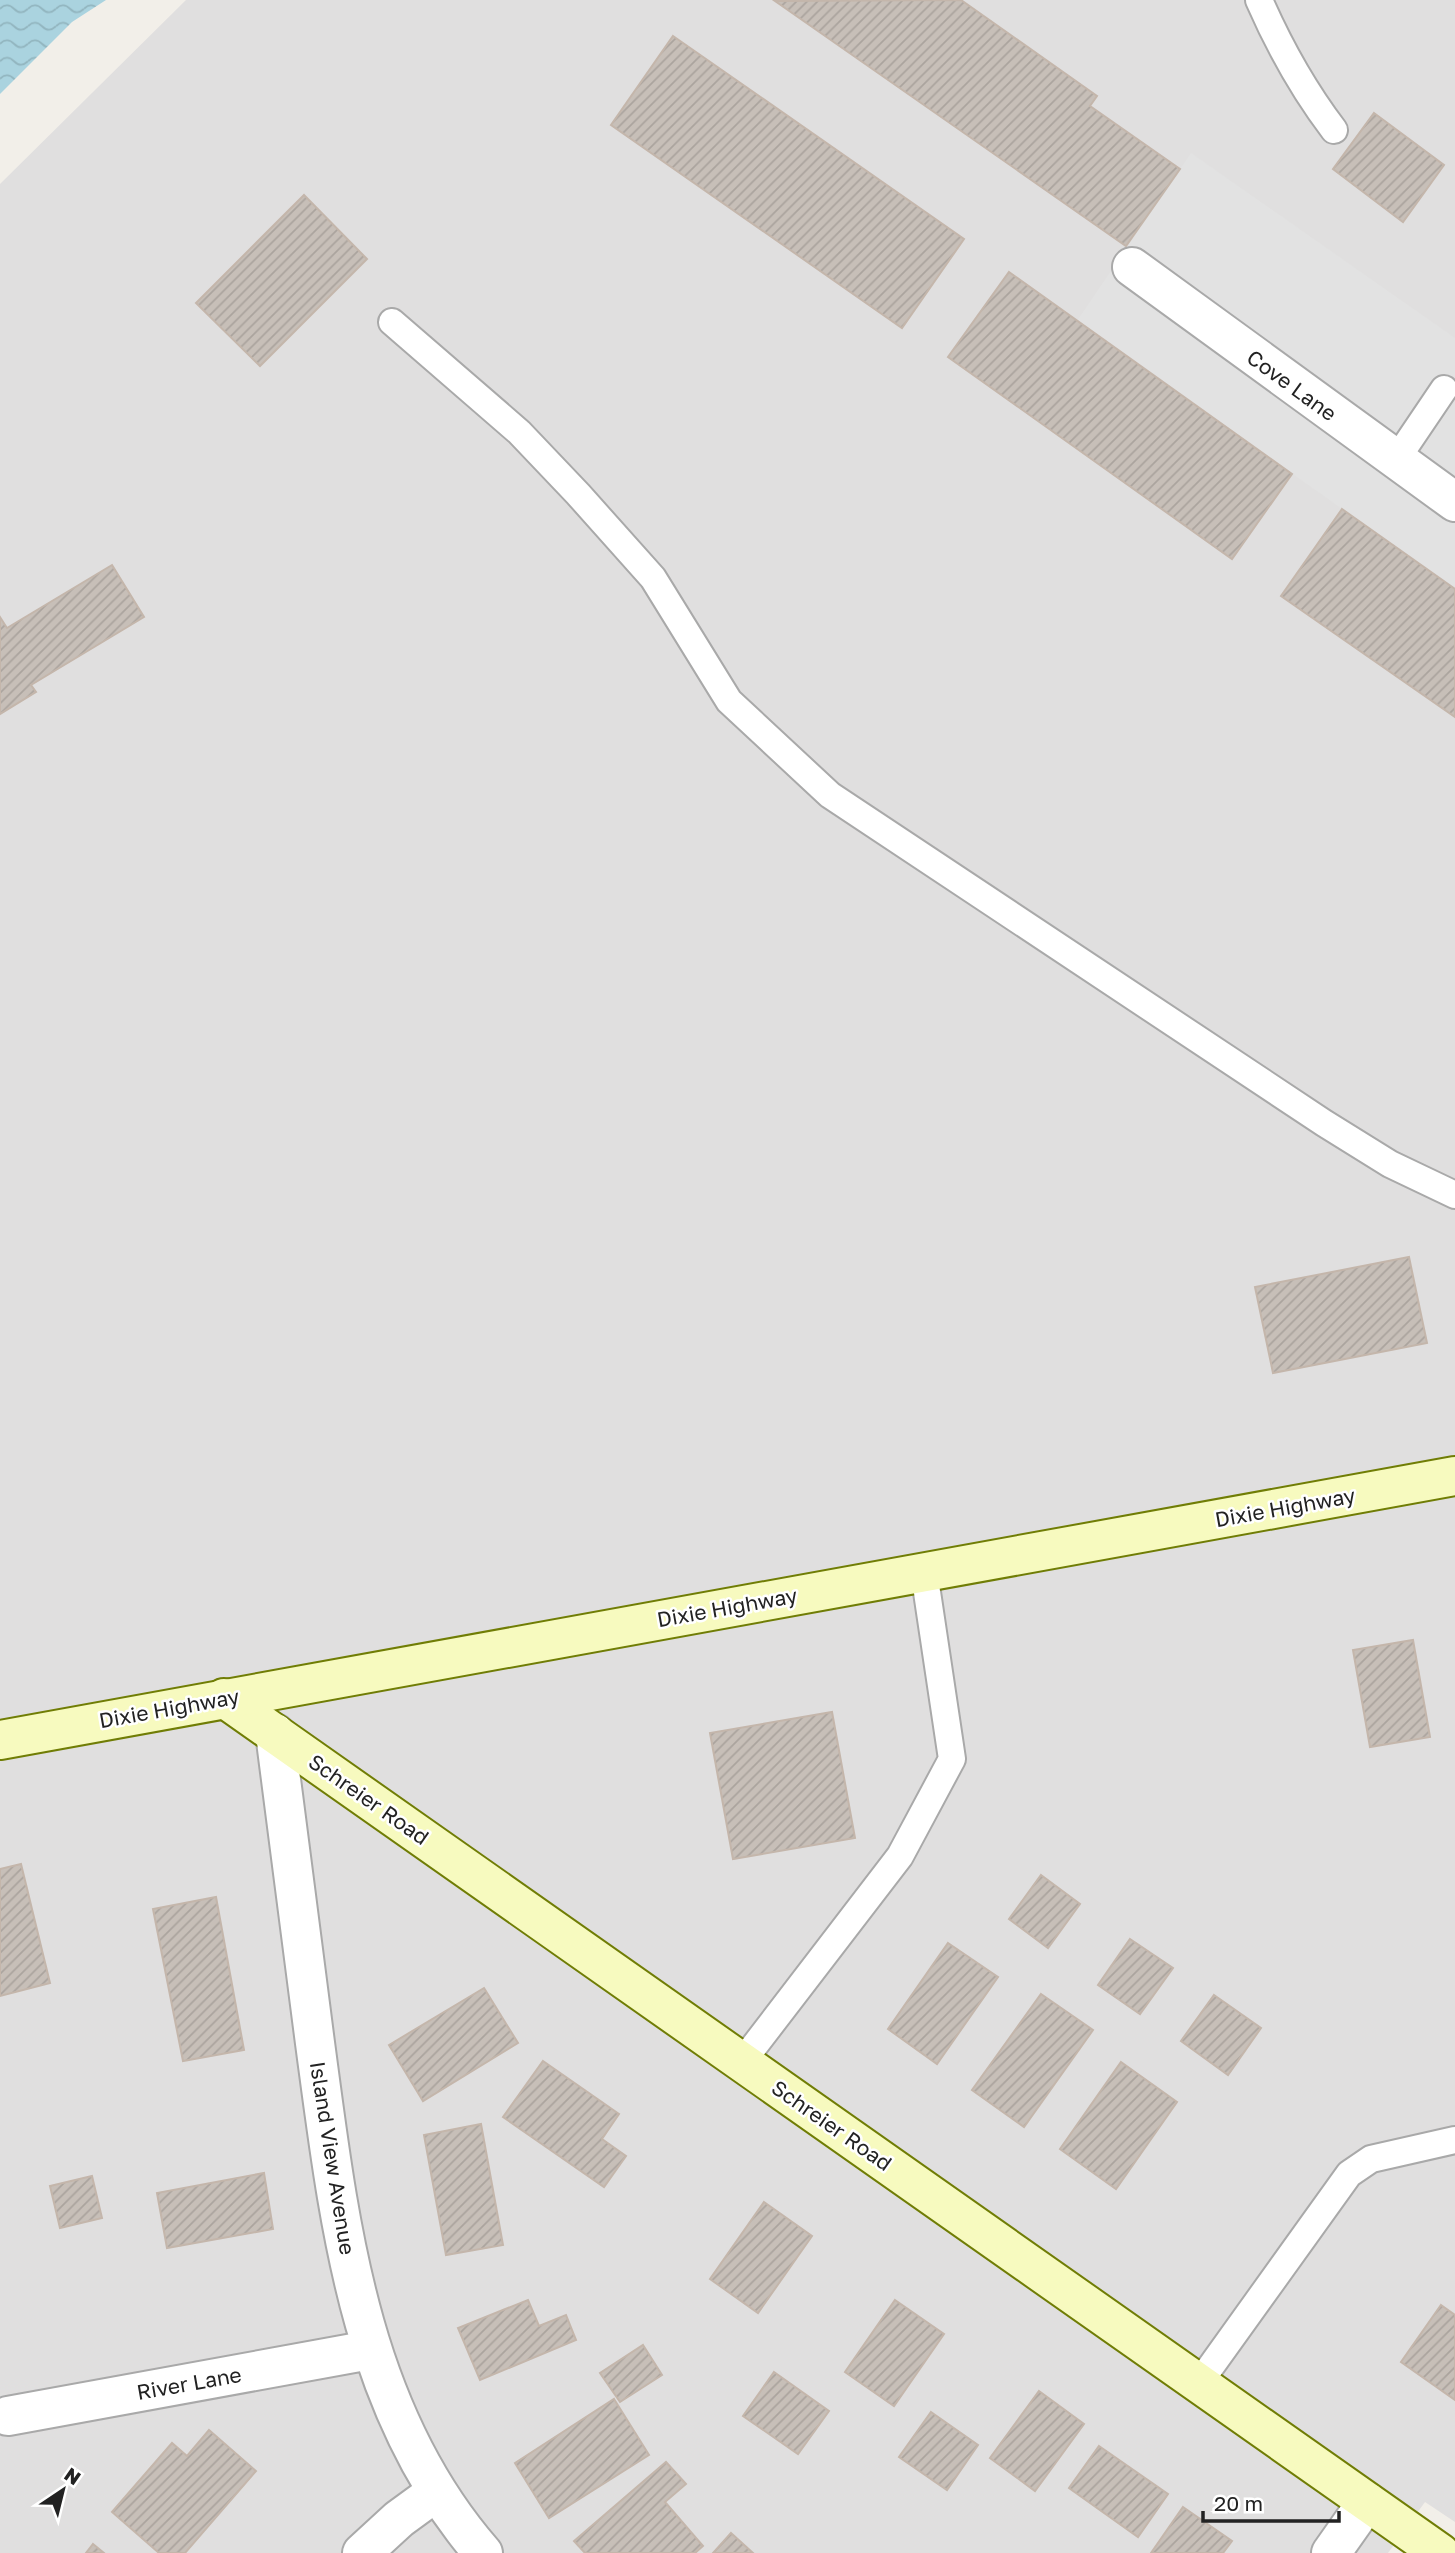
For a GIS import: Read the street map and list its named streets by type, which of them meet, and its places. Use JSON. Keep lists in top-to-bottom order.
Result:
{
  "streets": {
    "street": [
      "Cove Lane",
      "Dixie Highway",
      "Schreier Road",
      "Island View Avenue",
      "River Lane"
    ]
  },
  "crossings": [
    ["Dixie Highway", "Schreier Road"],
    ["Schreier Road", "Island View Avenue"],
    ["Island View Avenue", "River Lane"]
  ],
  "scale_bar": "20 m",
  "north": "top right"
}
